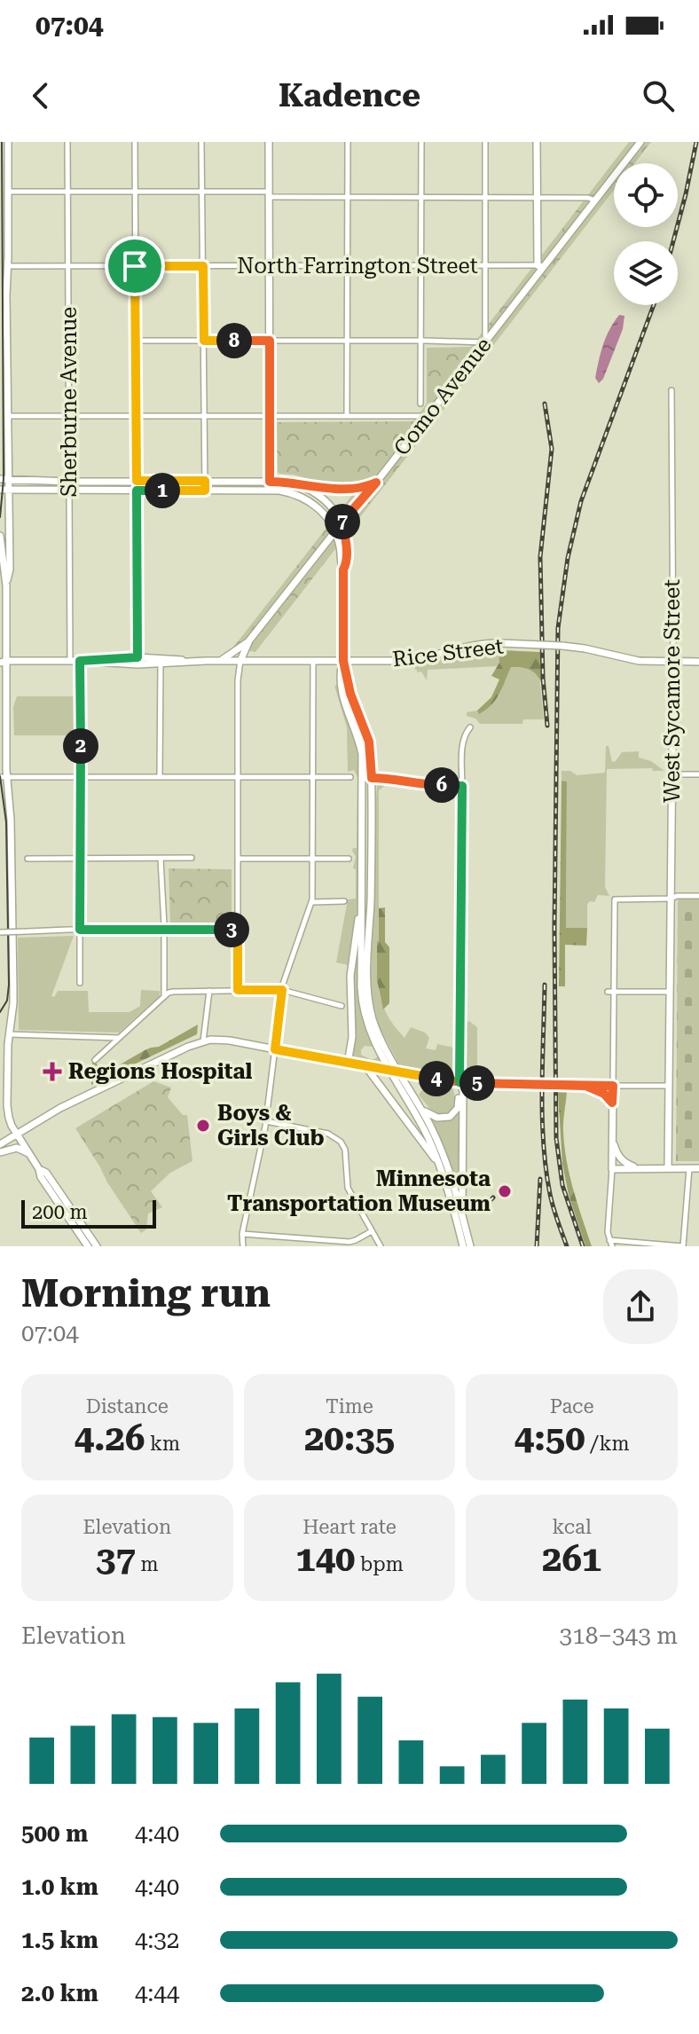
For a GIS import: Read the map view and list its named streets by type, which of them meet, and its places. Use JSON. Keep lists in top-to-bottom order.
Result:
{
  "streets": {
    "main road": ["Como Avenue", "Rice Street", "West Sycamore Street"],
    "street": ["North Farrington Street", "Sherburne Avenue"]
  },
  "crossings": [
    ["North Farrington Street", "Como Avenue"],
    ["North Farrington Street", "Sherburne Avenue"],
    ["Como Avenue", "Rice Street"],
    ["Sherburne Avenue", "Rice Street"],
    ["Rice Street", "West Sycamore Street"]
  ],
  "places": {
    "health": ["Regions Hospital"],
    "other": ["Boys & Girls Club", "Minnesota Transportation Museum"]
  },
  "scale_bar": "200 m",
  "page": {
    "status": "07:04",
    "header": "Kadence",
    "pins": [
      "8",
      "1",
      "7",
      "2",
      "6",
      "3",
      "4",
      "5"
    ],
    "scale": "200 m",
    "heading": ["Morning run", "07:04"],
    "stats": [
      ["Distance", "4.26 km"],
      ["Time", "20:35"],
      ["Pace", "4:50 /km"],
      ["Elevation", "37 m"],
      ["Heart rate", "140 bpm"],
      ["kcal", "261"]
    ],
    "chart": ["Elevation", "318–343 m"],
    "list": [
      {
        "name": "500 m",
        "note": "4:40"
      },
      {
        "name": "1.0 km",
        "note": "4:40"
      },
      {
        "name": "1.5 km",
        "note": "4:32"
      },
      {
        "name": "2.0 km",
        "note": "4:44"
      }
    ]
  }
}
